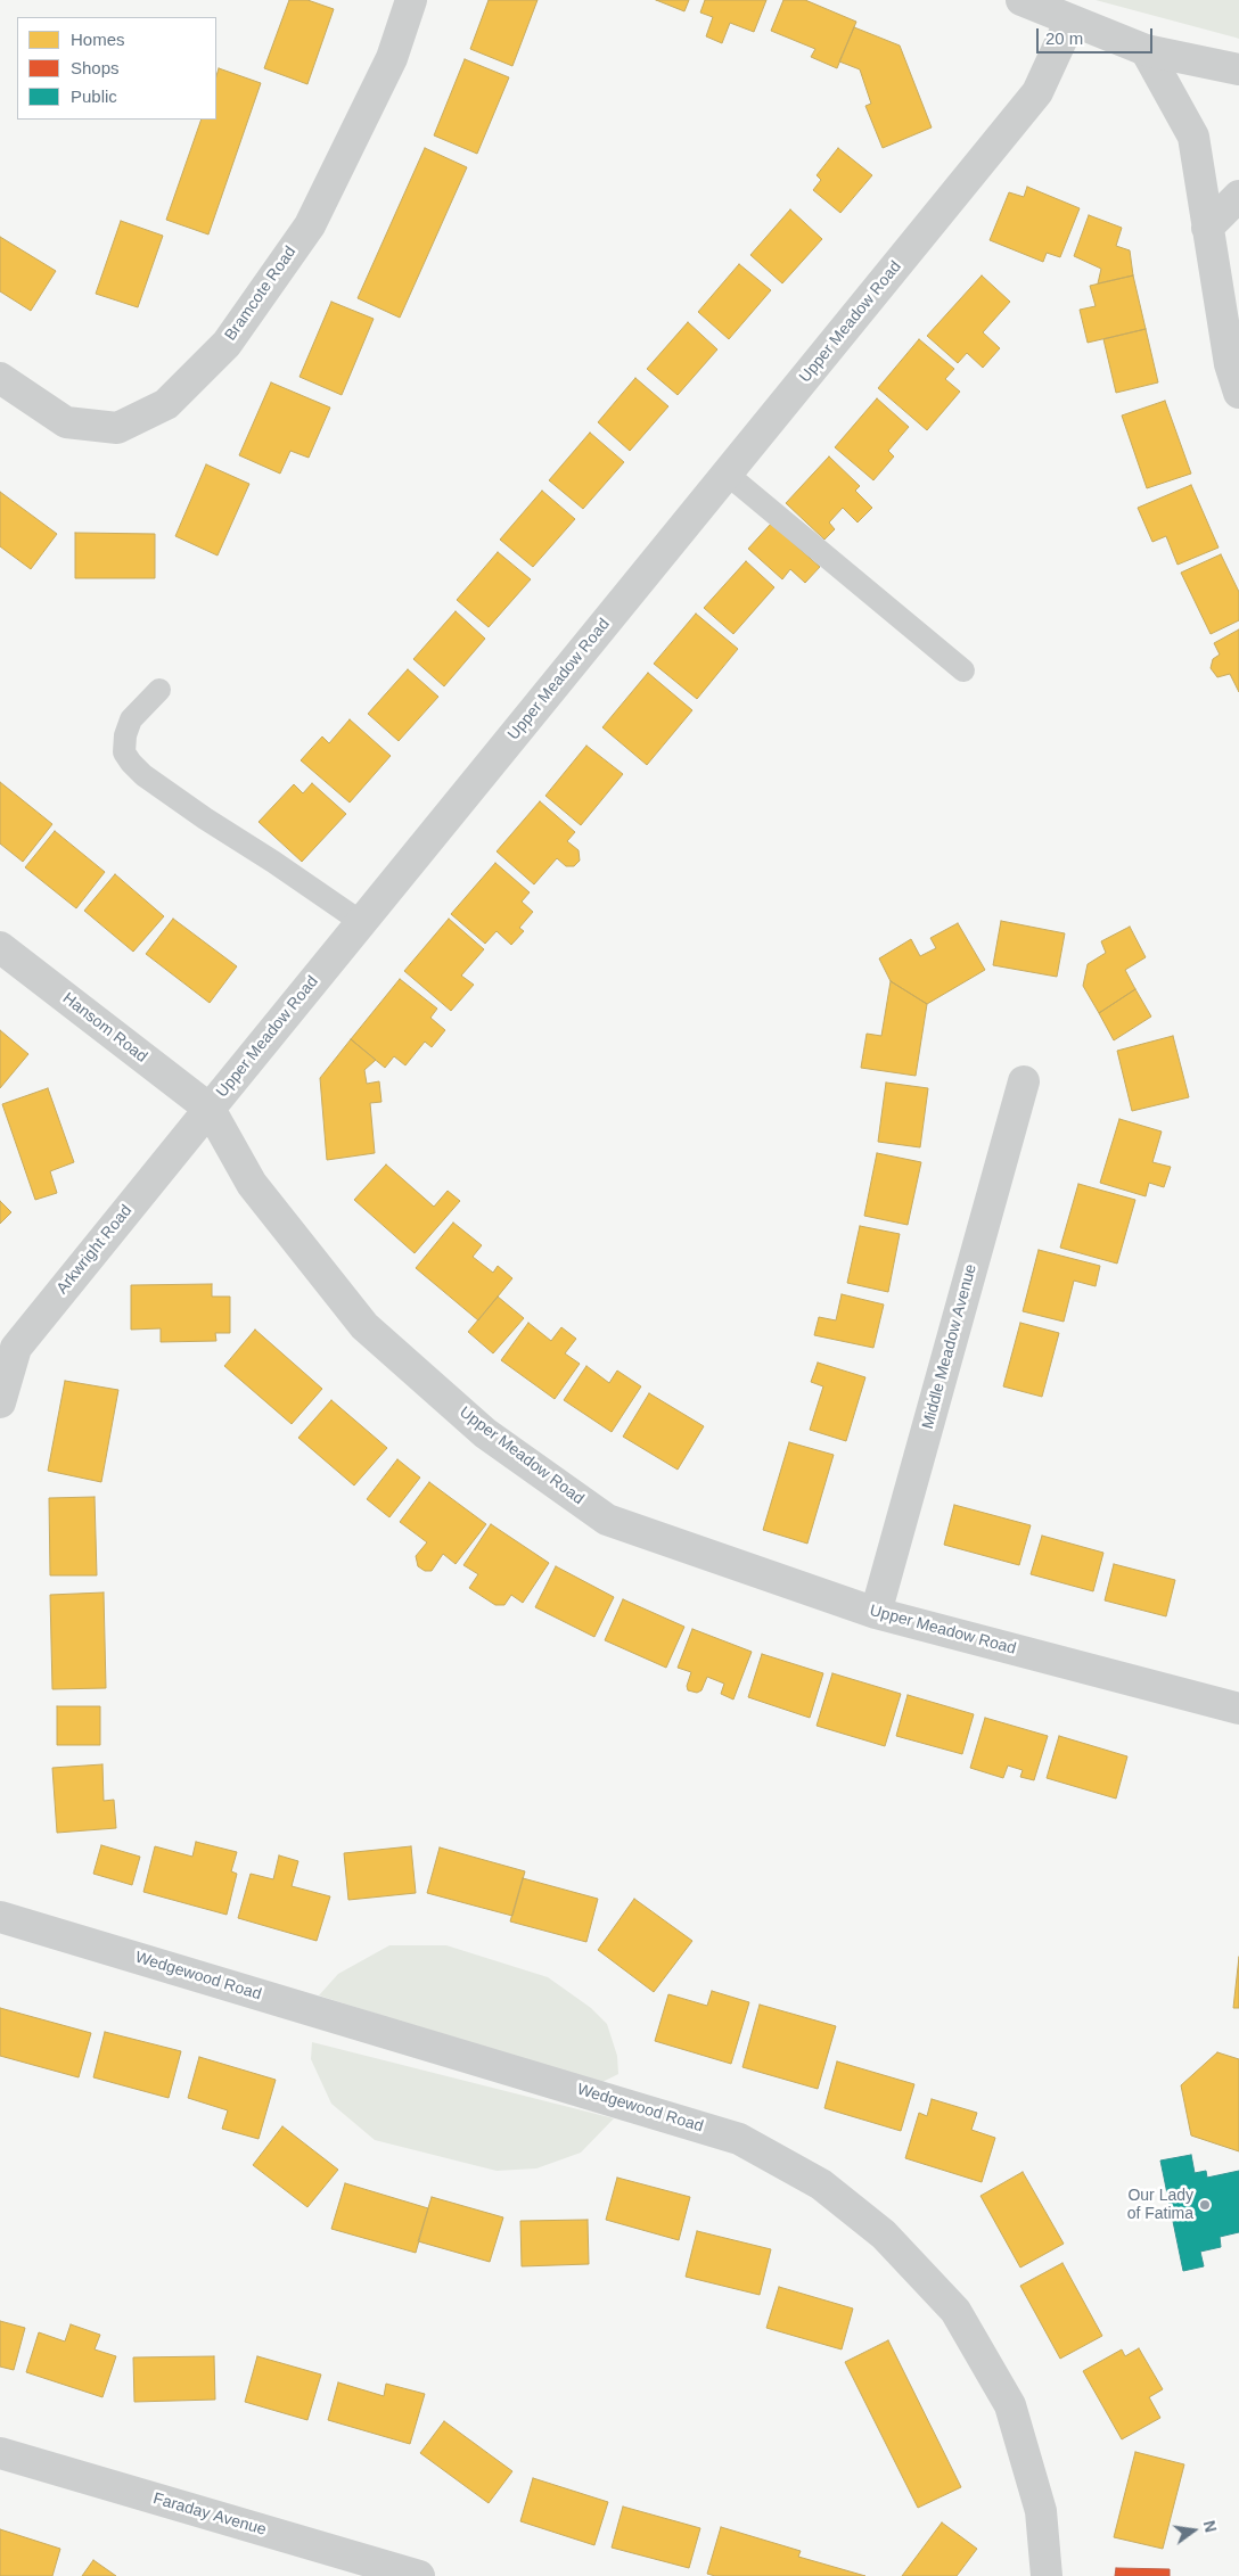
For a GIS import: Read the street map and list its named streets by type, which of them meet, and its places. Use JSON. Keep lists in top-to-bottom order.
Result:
{
  "streets": {
    "street": [
      "Bramcote Road",
      "Upper Meadow Road",
      "Hansom Road",
      "Arkwright Road",
      "Middle Meadow Avenue",
      "Wedgewood Road",
      "Faraday Avenue"
    ]
  },
  "crossings": [
    ["Upper Meadow Road", "Hansom Road"],
    ["Upper Meadow Road", "Arkwright Road"],
    ["Upper Meadow Road", "Middle Meadow Avenue"],
    ["Hansom Road", "Arkwright Road"]
  ],
  "places": ["Our Lady of Fatima"],
  "legend": ["Homes", "Shops", "Public"],
  "scale_bar": "20 m",
  "north": "right"
}
